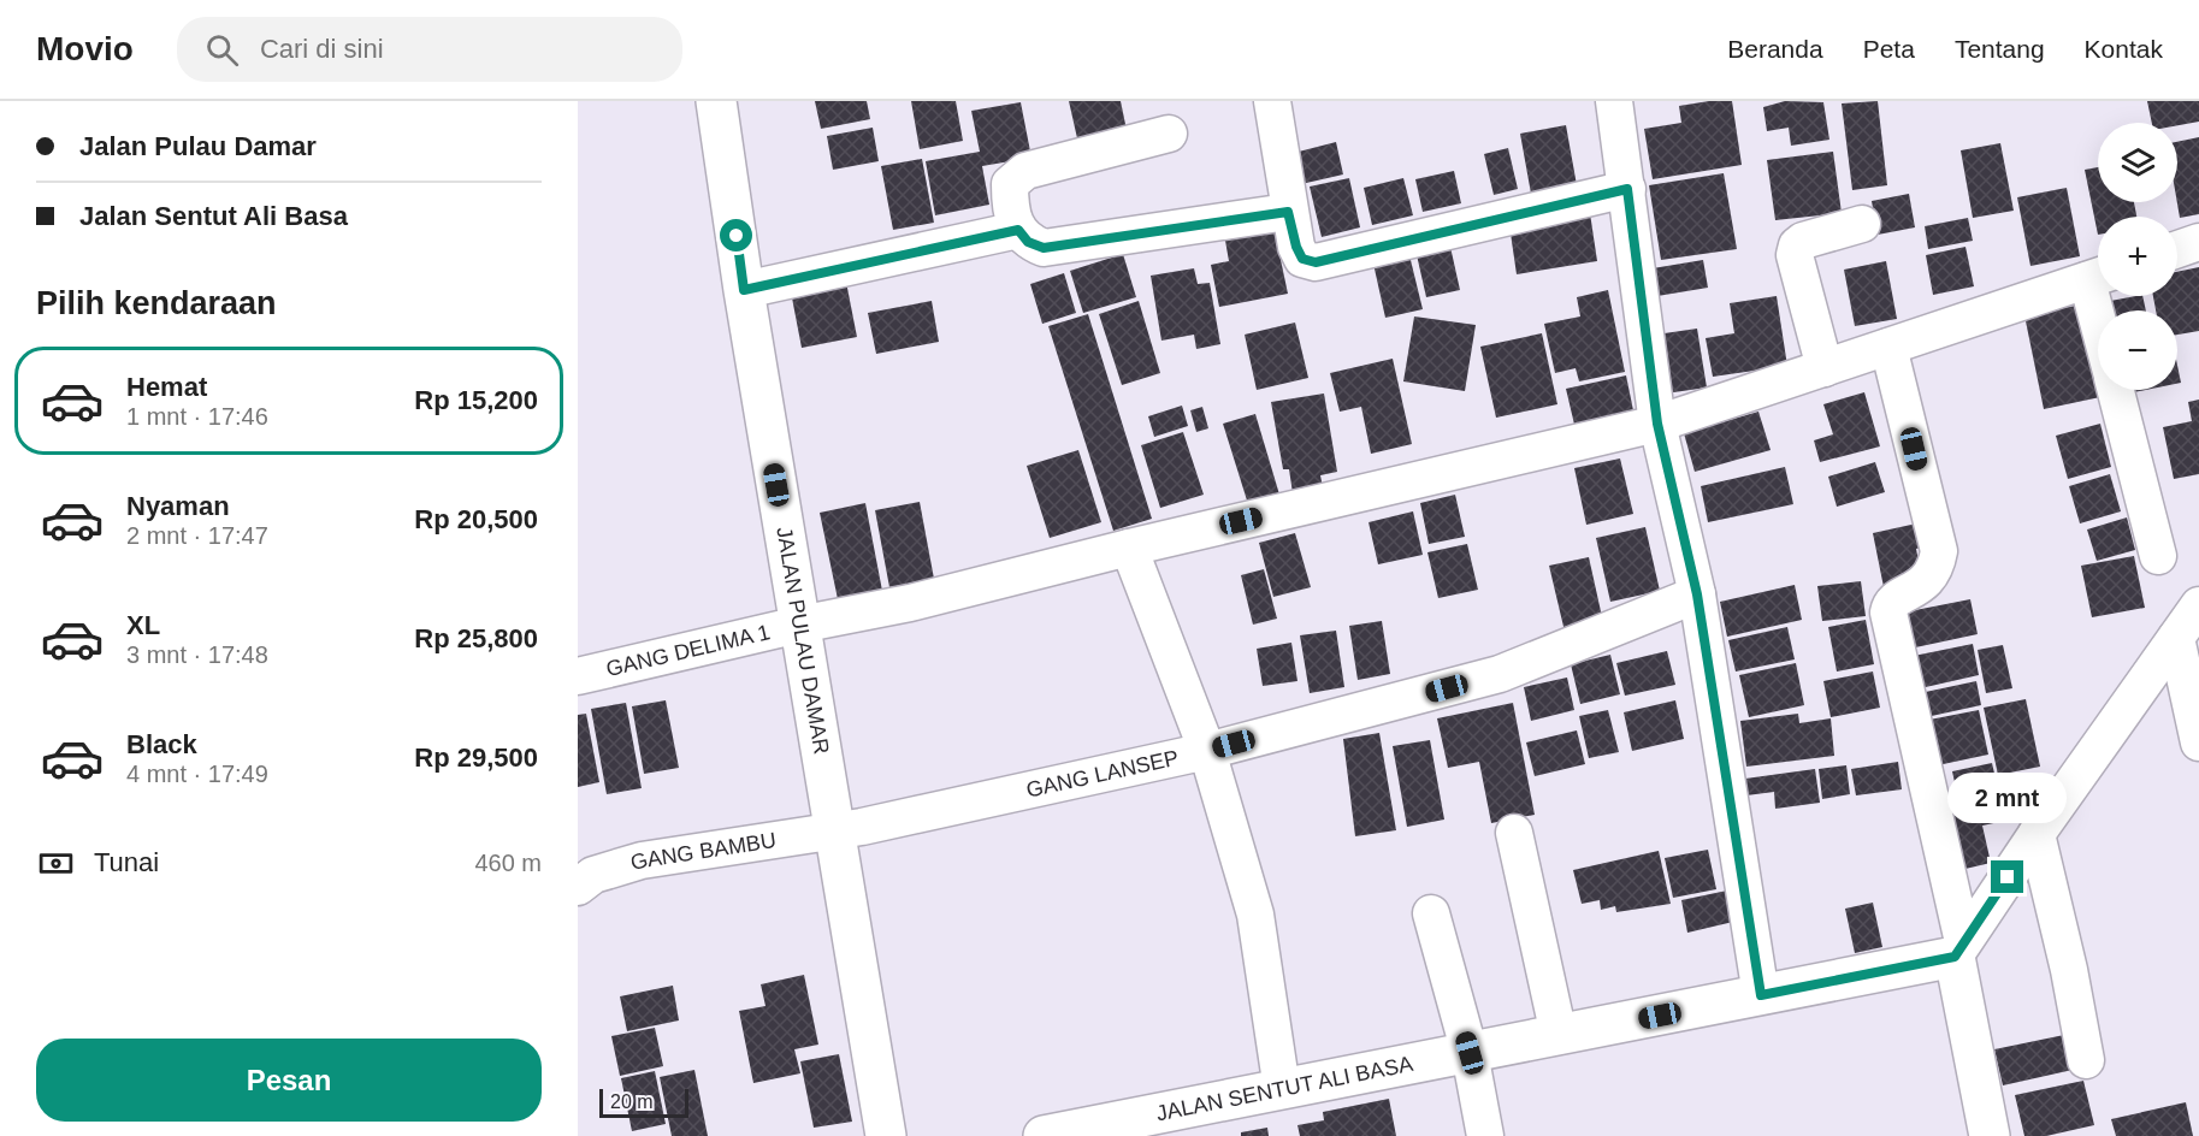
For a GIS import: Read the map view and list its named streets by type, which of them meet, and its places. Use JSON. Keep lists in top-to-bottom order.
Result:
{
  "streets": {
    "street": [
      "JALAN PULAU DAMAR",
      "GANG DELIMA 1",
      "GANG LANSEP",
      "GANG BAMBU",
      "JALAN SENTUT ALI BASA"
    ]
  },
  "crossings": [
    ["JALAN PULAU DAMAR", "GANG DELIMA 1"],
    ["JALAN PULAU DAMAR", "GANG LANSEP"],
    ["JALAN PULAU DAMAR", "GANG BAMBU"],
    ["GANG LANSEP", "GANG BAMBU"]
  ],
  "scale_bar": "20 m",
  "page": {
    "header": "Movio",
    "search": "Cari di sini",
    "nav": [
      "Beranda",
      "Peta",
      "Tentang",
      "Kontak"
    ],
    "banner": ["Jalan Pulau Damar", "Jalan Sentut Ali Basa"],
    "map_buttons": ["+", "−"],
    "heading": "Pilih kendaraan",
    "list": [
      {
        "name": "Hemat",
        "note": "1 mnt · 17:46",
        "value": "Rp 15,200"
      },
      {
        "name": "Nyaman",
        "note": "2 mnt · 17:47",
        "value": "Rp 20,500"
      },
      {
        "name": "XL",
        "note": "3 mnt · 17:48",
        "value": "Rp 25,800"
      },
      {
        "name": "Black",
        "note": "4 mnt · 17:49",
        "value": "Rp 29,500"
      }
    ],
    "bubble": "2 mnt",
    "pay": ["Tunai", "460 m"],
    "buttons": "Pesan",
    "scale": "20 m"
  }
}
